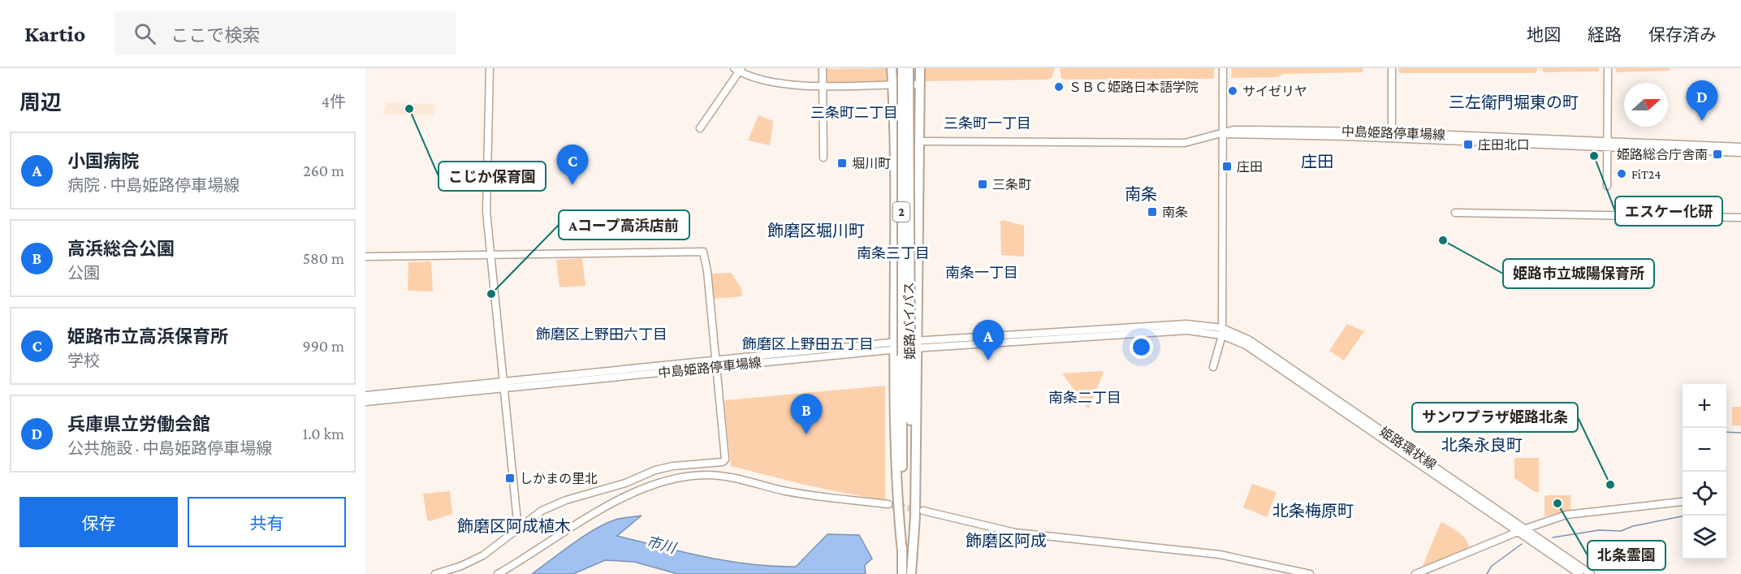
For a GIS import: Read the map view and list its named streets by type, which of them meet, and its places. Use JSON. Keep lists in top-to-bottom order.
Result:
{
  "streets": {
    "highway": ["2", "姫路バイパス"],
    "street": ["中島姫路停車場線", "姫路環状線"]
  },
  "crossings": [
    ["中島姫路停車場線", "姫路環状線"]
  ],
  "districts": [
    "三左衛門堀東の町",
    "三条町二丁目",
    "三条町一丁目",
    "庄田",
    "南条",
    "飾磨区堀川町",
    "南条三丁目",
    "南条一丁目",
    "飾磨区上野田六丁目",
    "飾磨区上野田五丁目",
    "南条二丁目",
    "北条永良町",
    "北条梅原町",
    "飾磨区阿成植木",
    "飾磨区阿成"
  ],
  "water": ["市川"],
  "places": {
    "other": [
      "ＳＢＣ姫路日本語学院",
      "サイゼリヤ",
      "こじか保育園",
      "エスケー化研",
      "FiT24",
      "姫路市立城陽保育所",
      "Aコープ高浜店前",
      "サンワプラザ姫路北条",
      "北条霊園"
    ],
    "transit": [
      "庄田北口",
      "姫路総合庁舎南",
      "堀川町",
      "庄田",
      "三条町",
      "南条",
      "しかまの里北"
    ]
  },
  "north": "right",
  "page": {
    "header": "Kartio",
    "search": "ここで検索",
    "nav": ["地図", "経路", "保存済み"],
    "heading": ["周辺", "4件"],
    "pins": [
      "D",
      "C",
      "A",
      "B"
    ],
    "list": [
      {
        "mark": "A",
        "name": "小国病院",
        "note": "病院 · 中島姫路停車場線",
        "value": "260 m"
      },
      {
        "mark": "B",
        "name": "高浜総合公園",
        "note": "公園",
        "value": "580 m"
      },
      {
        "mark": "C",
        "name": "姫路市立高浜保育所",
        "note": "学校",
        "value": "990 m"
      },
      {
        "mark": "D",
        "name": "兵庫県立労働会館",
        "note": "公共施設 · 中島姫路停車場線",
        "value": "1.0 km"
      }
    ],
    "map_buttons": ["+", "−"],
    "buttons": ["保存", "共有"]
  }
}
